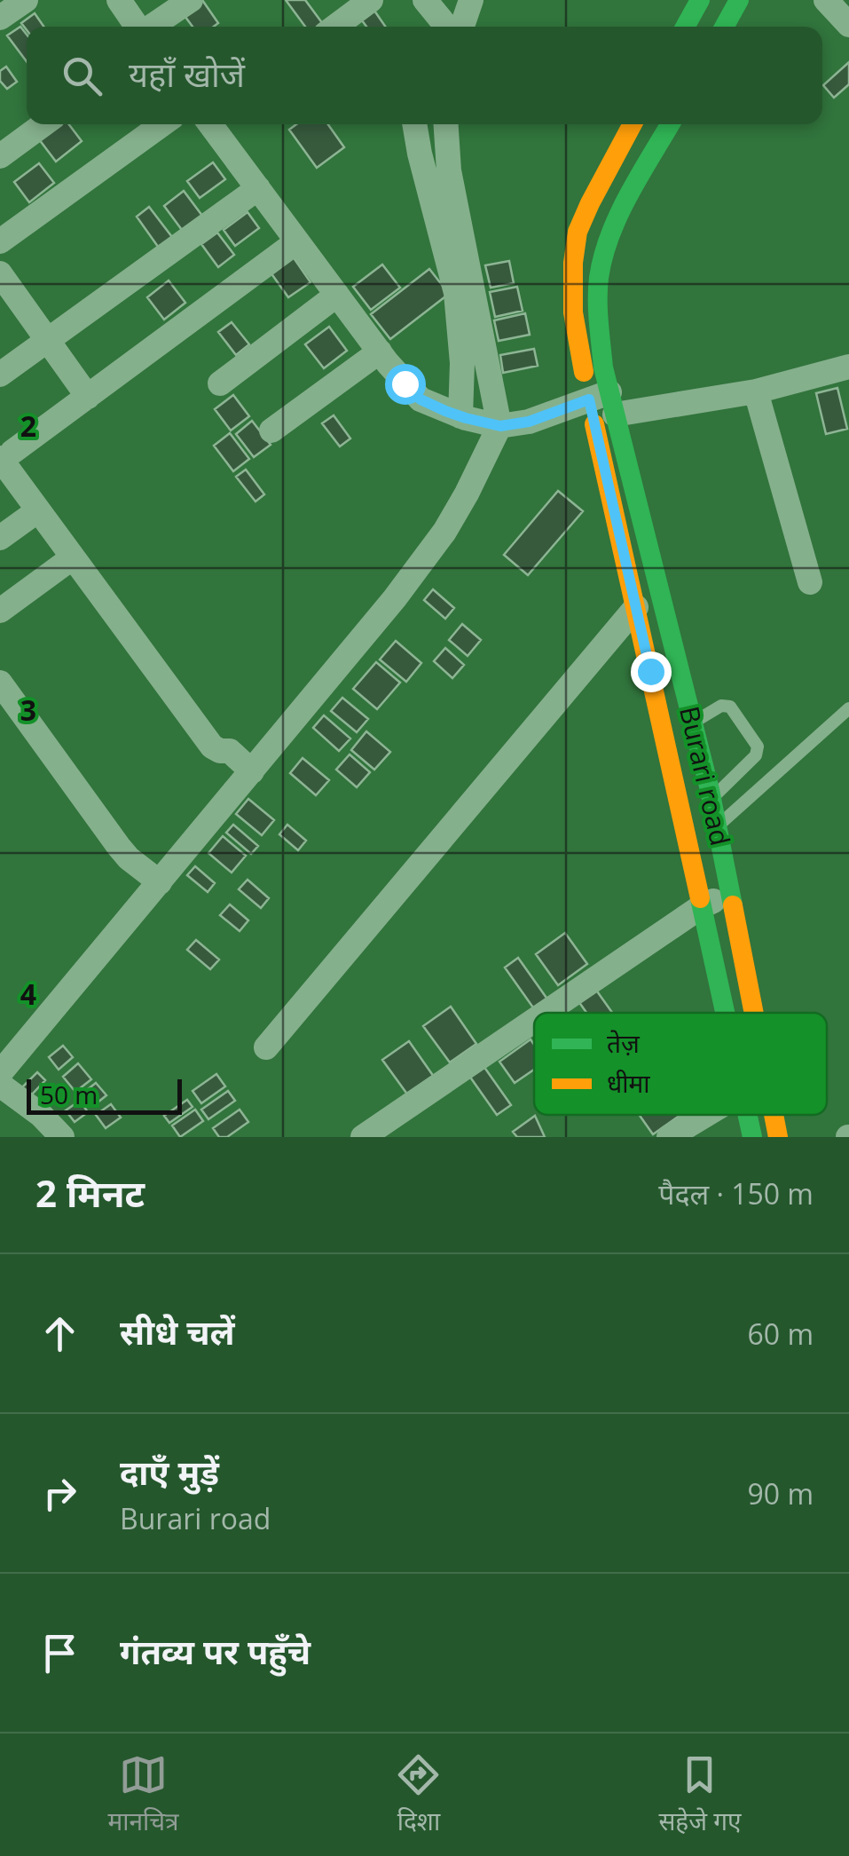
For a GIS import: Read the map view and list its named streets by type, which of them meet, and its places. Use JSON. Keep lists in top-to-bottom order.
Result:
{
  "streets": {
    "main road": ["Burari road"]
  },
  "legend": ["तेज़", "धीमा"],
  "scale_bar": "50 m",
  "page": {
    "search": "यहाँ खोजें",
    "scale": "50 m",
    "heading": ["2 मिनट", "पैदल · 150 m"],
    "list": [
      ["सीधे चलें", "60 m"],
      ["दाएँ मुड़ें", "Burari road", "90 m"],
      "गंतव्य पर पहुँचे"
    ],
    "nav": ["मानचित्र", "दिशा", "सहेजे गए"]
  },
  "grid": {
    "rows": ["2", "3", "4"]
  }
}
